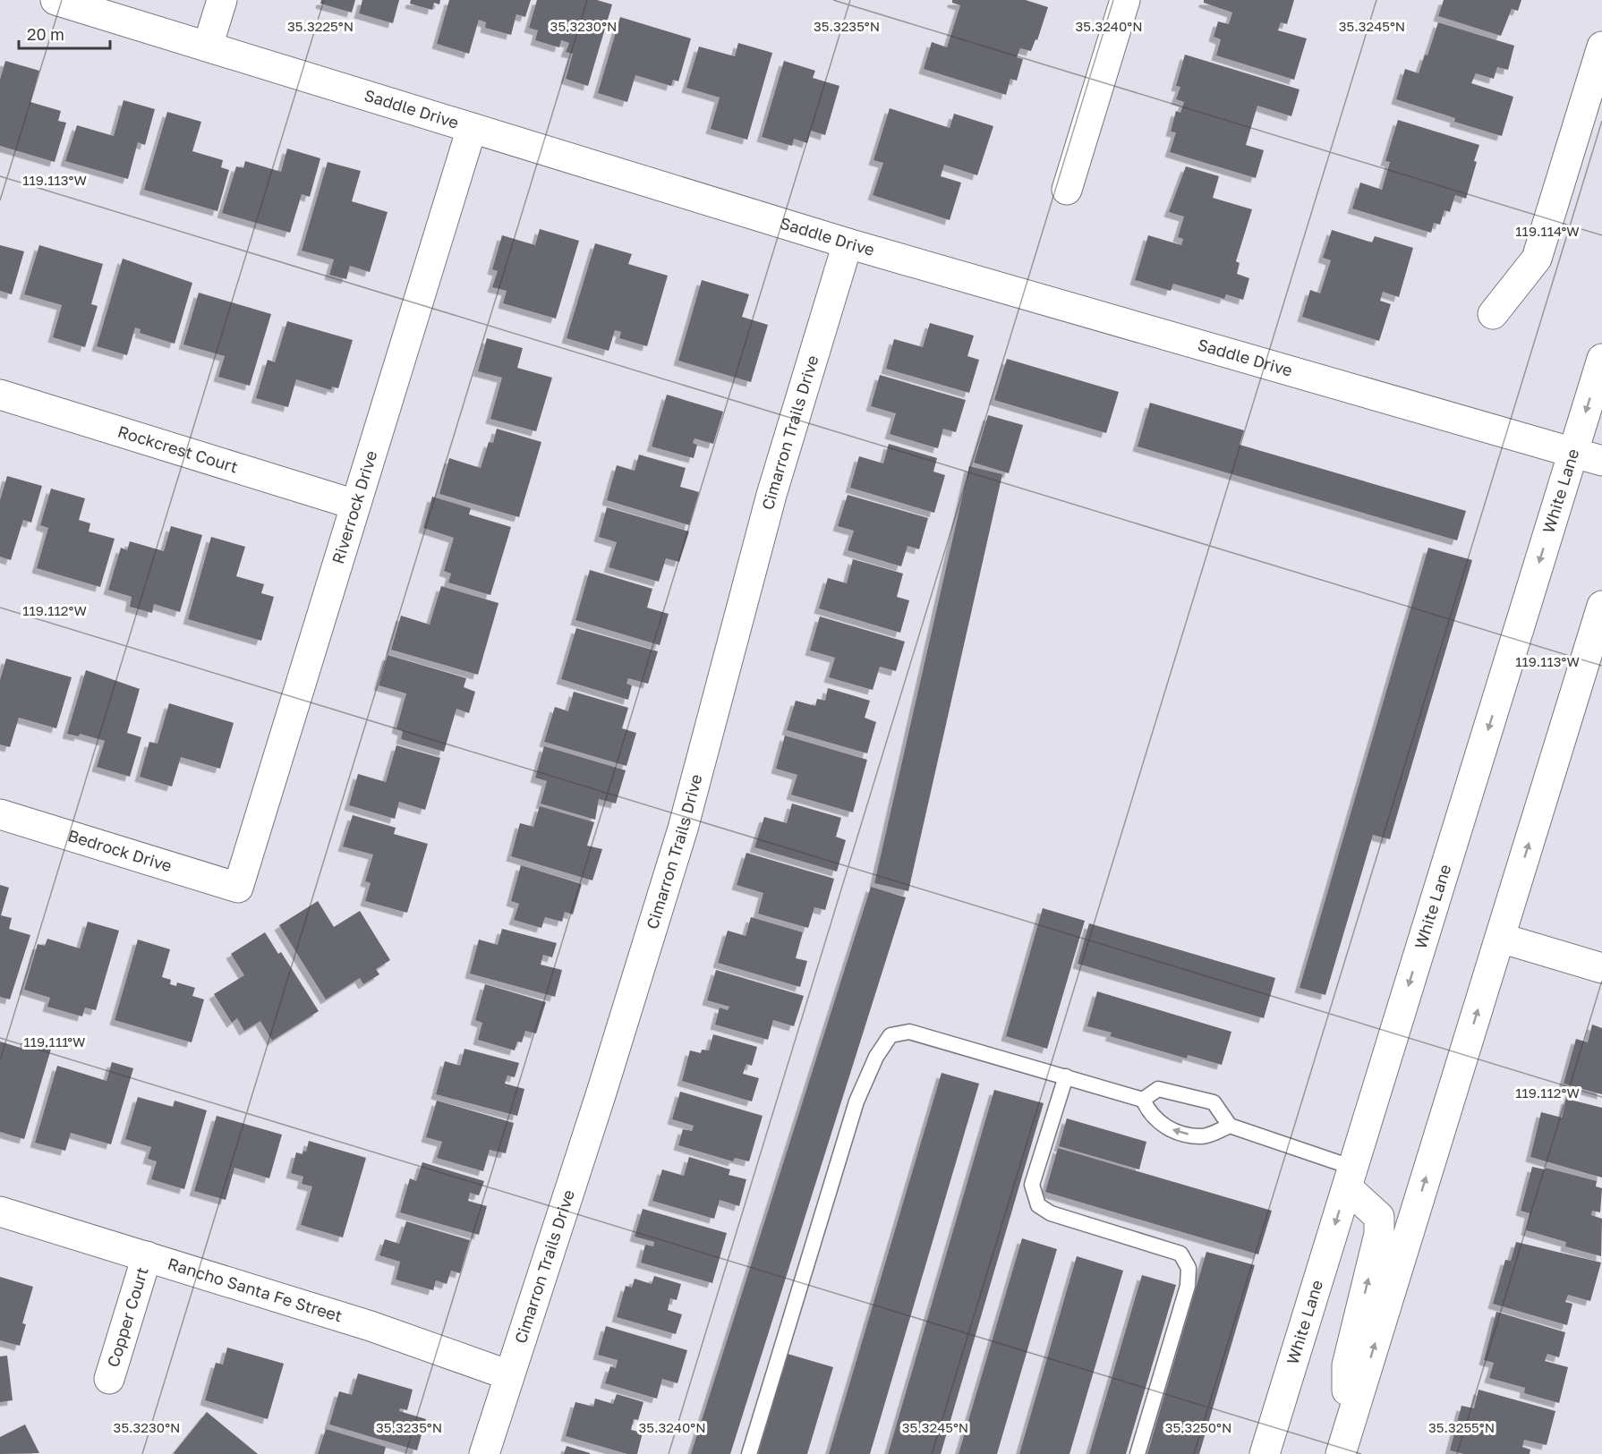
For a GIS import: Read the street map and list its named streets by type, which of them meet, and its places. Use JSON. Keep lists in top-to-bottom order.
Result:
{
  "streets": {
    "street": [
      "Saddle Drive",
      "Cimarron Trails Drive",
      "Rockcrest Court",
      "White Lane",
      "Riverrock Drive",
      "Bedrock Drive",
      "Rancho Santa Fe Street",
      "Copper Court"
    ]
  },
  "crossings": [
    ["Saddle Drive", "Cimarron Trails Drive"],
    ["Saddle Drive", "White Lane"],
    ["Saddle Drive", "Riverrock Drive"],
    ["Cimarron Trails Drive", "Rancho Santa Fe Street"],
    ["Rockcrest Court", "Riverrock Drive"],
    ["Riverrock Drive", "Bedrock Drive"],
    ["Rancho Santa Fe Street", "Copper Court"]
  ],
  "scale_bar": "20 m",
  "coordinates": [
    "35.3225°N",
    "35.3230°N",
    "35.3235°N",
    "35.3240°N",
    "35.3245°N",
    "119.113°W",
    "119.114°W",
    "119.112°W",
    "119.111°W",
    "35.3250°N",
    "35.3255°N"
  ]
}
